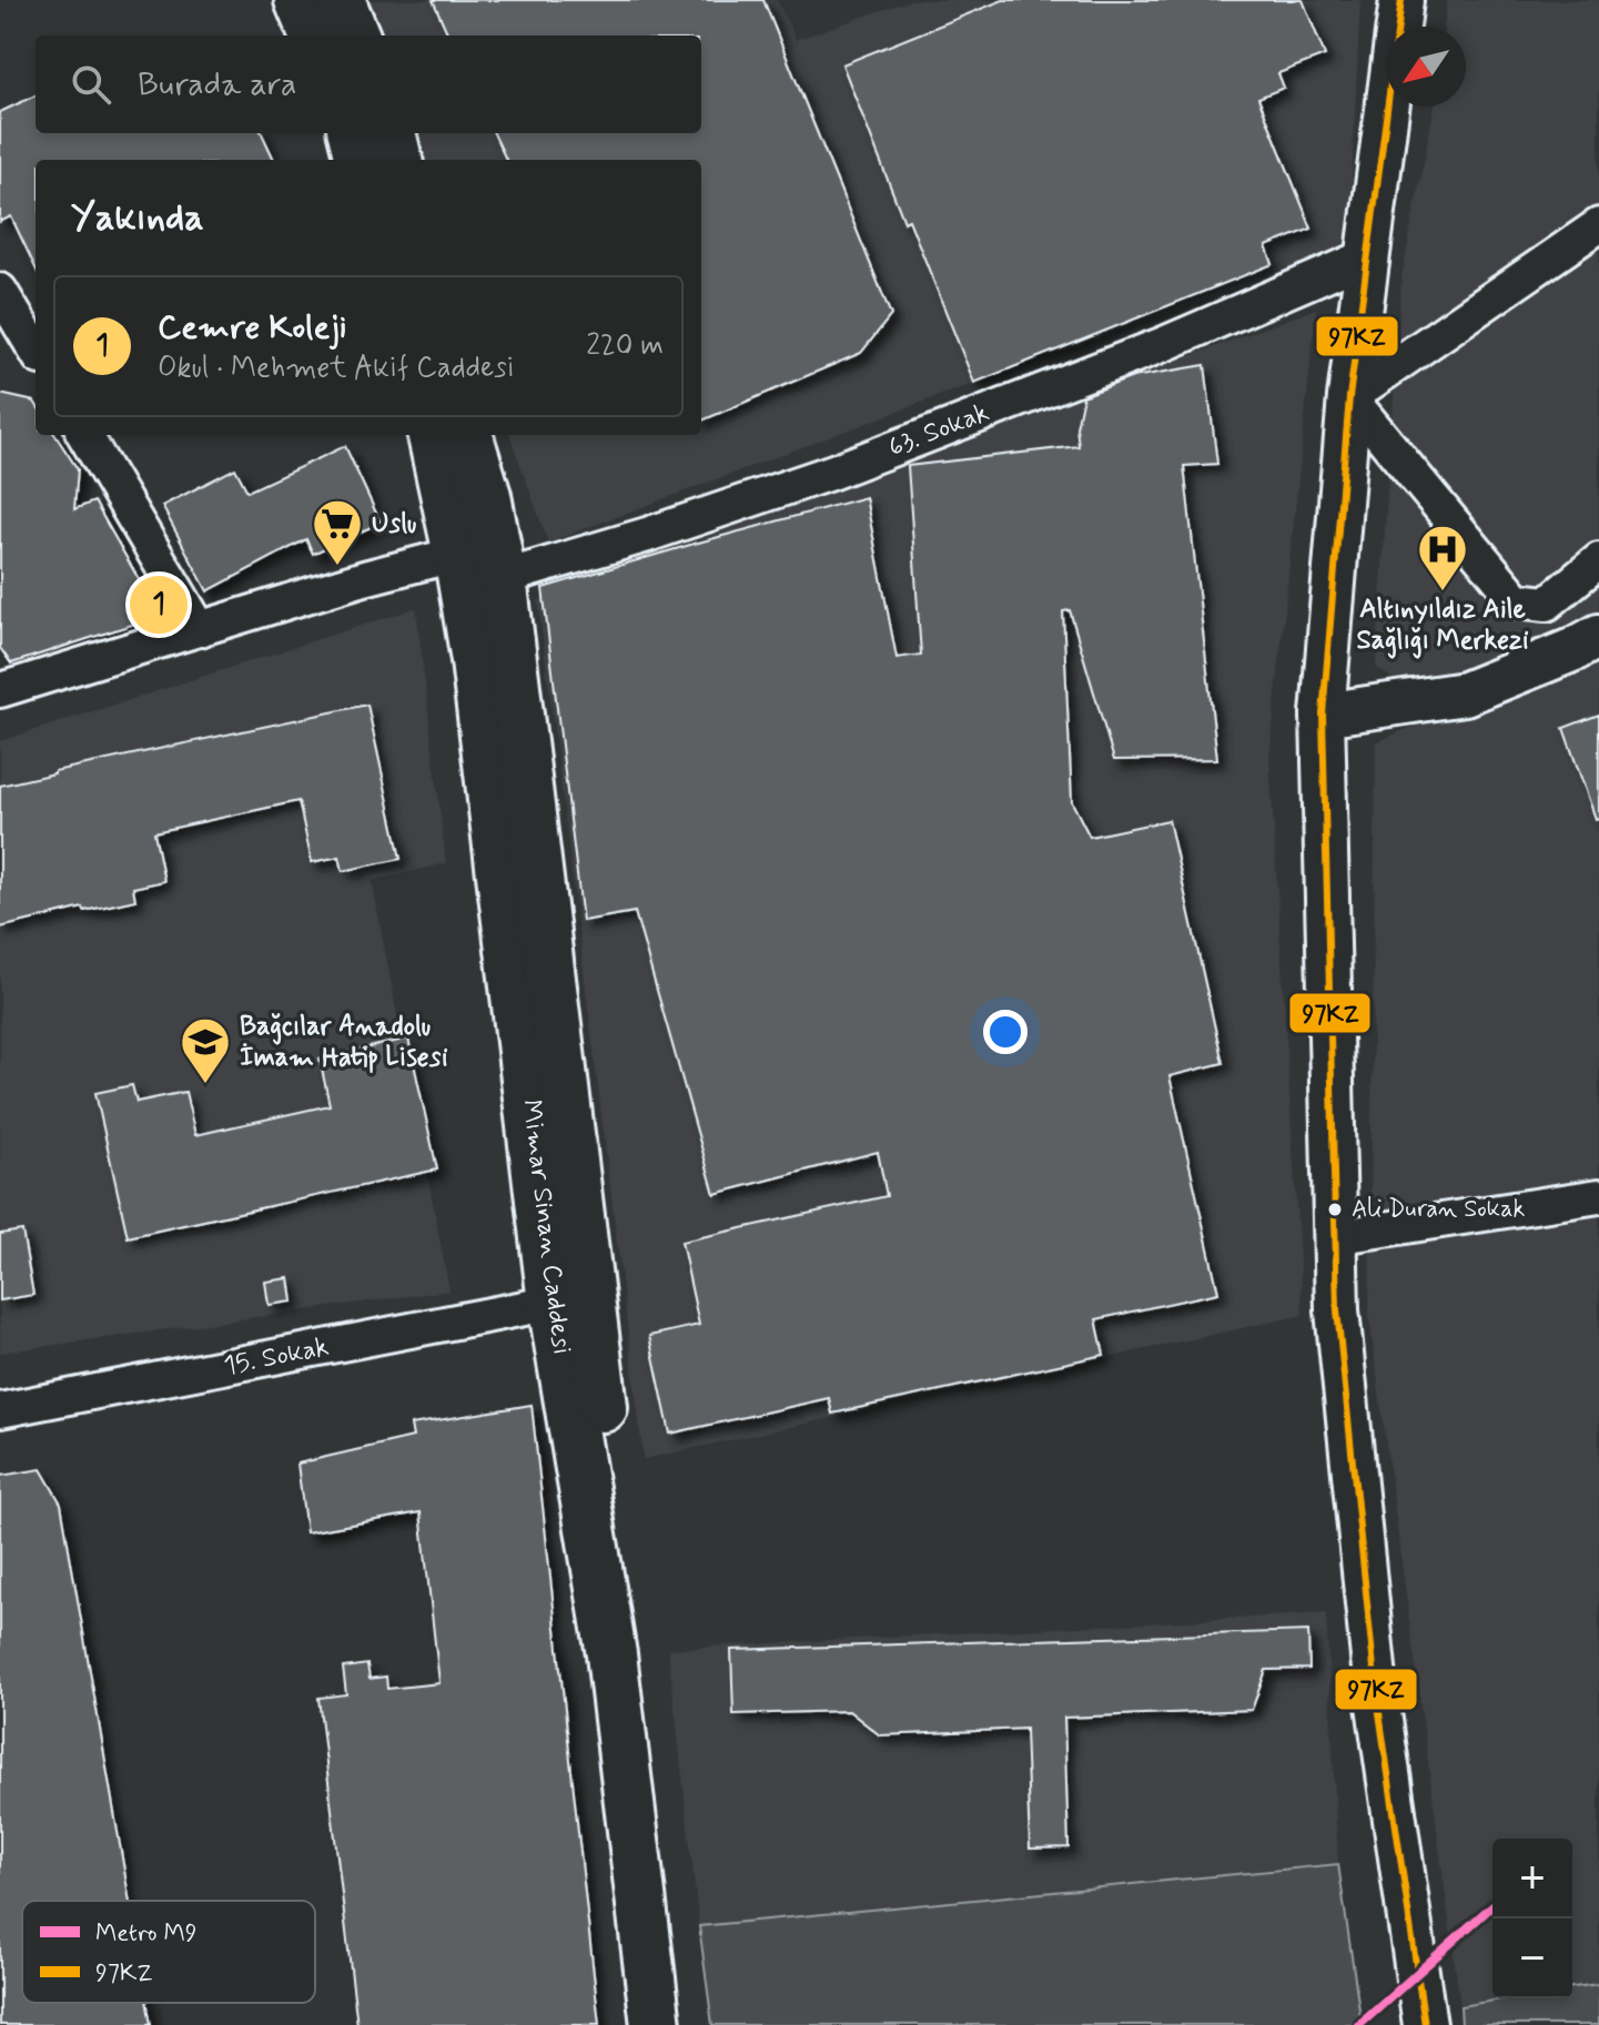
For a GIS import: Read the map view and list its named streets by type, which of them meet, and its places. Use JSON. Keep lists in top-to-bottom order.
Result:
{
  "streets": {
    "main road": ["Mimar Sinan Caddesi"],
    "street": ["63. Sokak", "15. Sokak"]
  },
  "crossings": [
    ["63. Sokak", "Mimar Sinan Caddesi"],
    ["Mimar Sinan Caddesi", "15. Sokak"]
  ],
  "places": {
    "supermarket": ["Uslu"],
    "hospital": ["Altınyıldız Aile Sağlığı Merkezi"],
    "school or university": ["Bağcılar Anadolu İmam Hatip Lisesi"],
    "other": ["Ali Duran Sokak"]
  },
  "lines": ["transit line 97KZ", "metro line M9"],
  "legend": ["Metro M9", "97KZ"],
  "north": "bottom left",
  "page": {
    "search": "Burada ara",
    "heading": "Yakında",
    "list": [
      {
        "mark": "1",
        "name": "Cemre Koleji",
        "note": "Okul · Mehmet Akif Caddesi",
        "value": "220 m"
      }
    ],
    "pins": "1",
    "map_buttons": ["+", "−"]
  }
}
